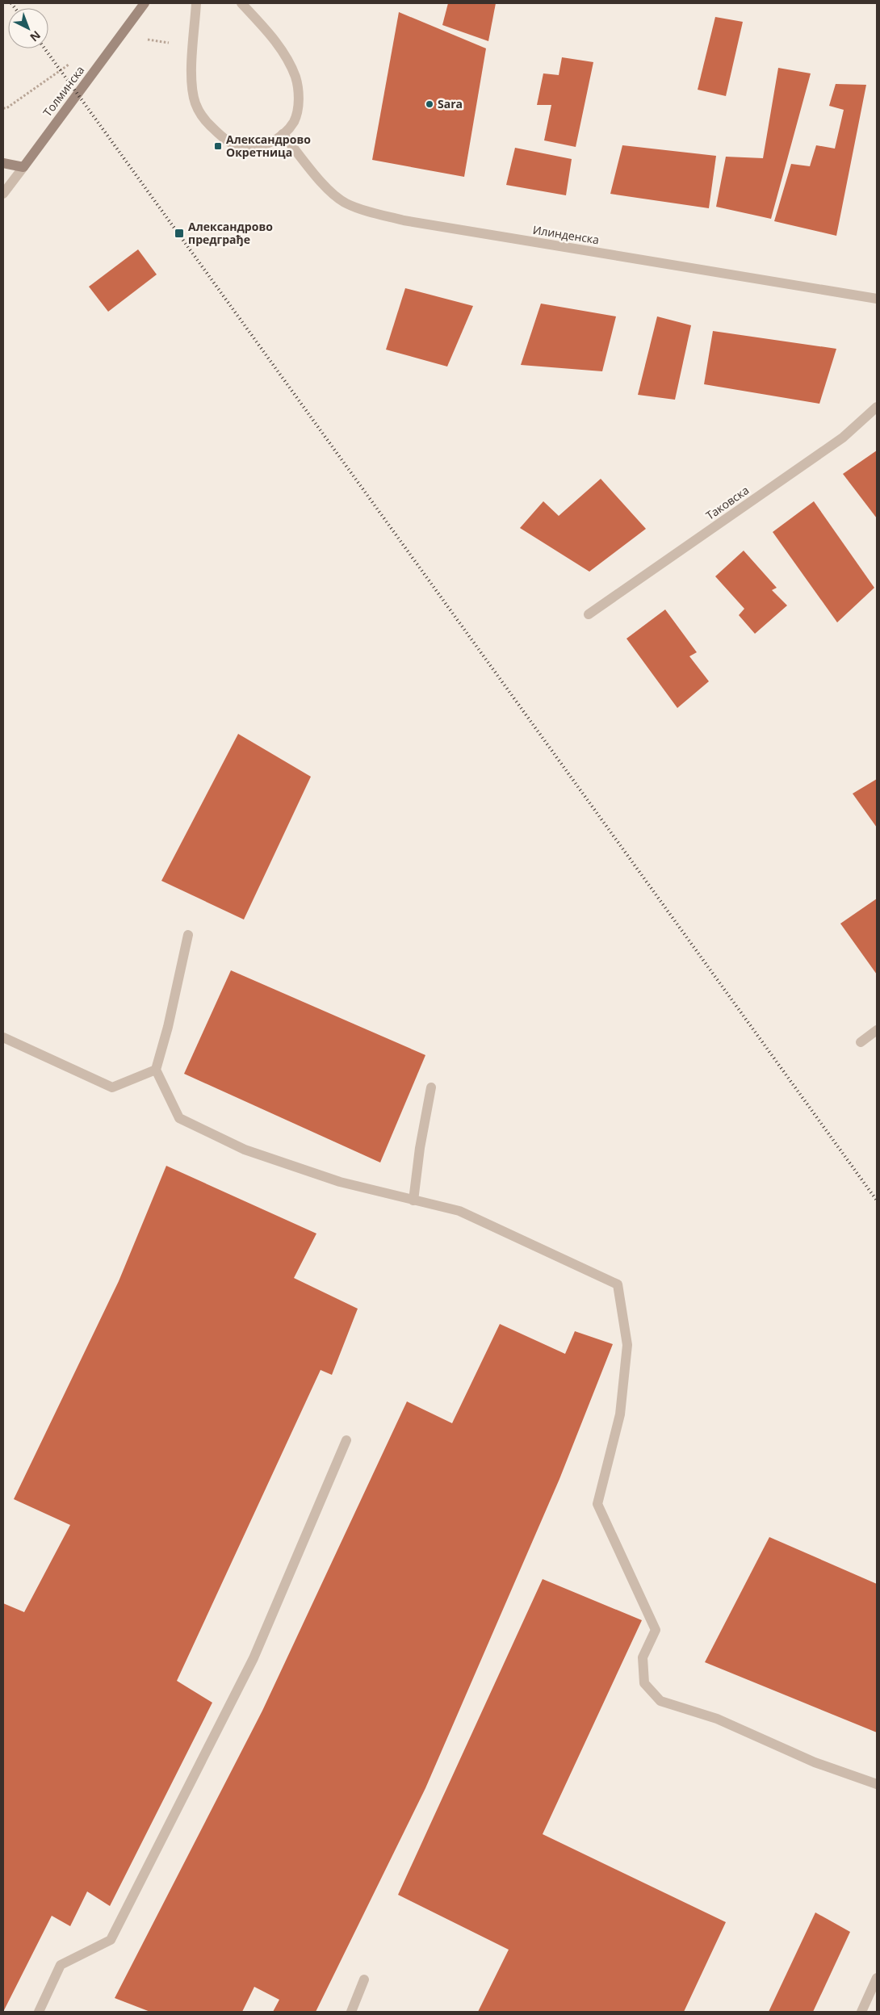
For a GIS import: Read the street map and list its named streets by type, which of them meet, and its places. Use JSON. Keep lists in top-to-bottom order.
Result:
{
  "streets": {
    "street": ["Толминска", "Илинденска", "Таковска"]
  },
  "places": {
    "other": ["Sara"],
    "transit": ["Александрово Окретница", "Александрово предграђе"]
  },
  "north": "bottom right"
}
